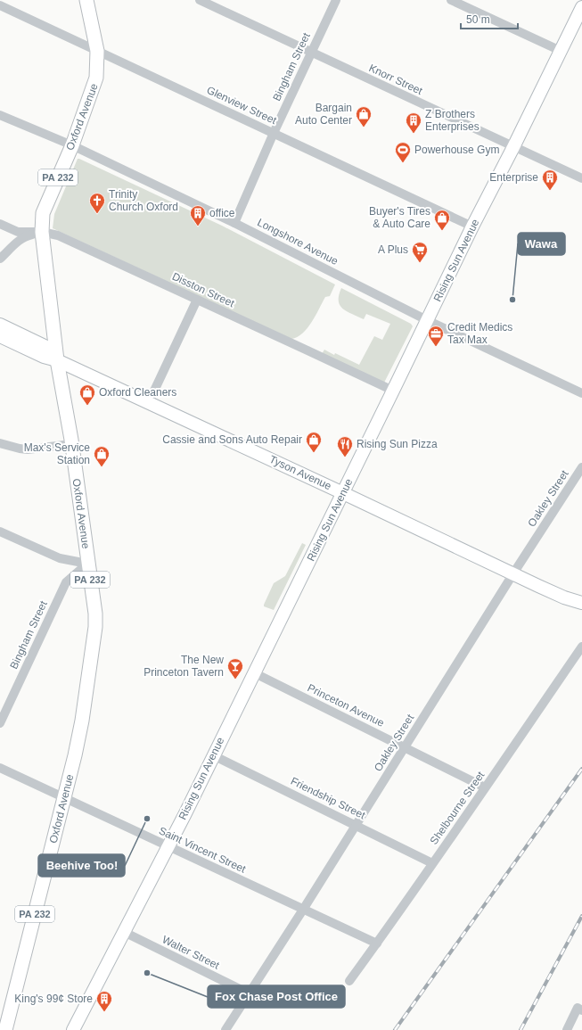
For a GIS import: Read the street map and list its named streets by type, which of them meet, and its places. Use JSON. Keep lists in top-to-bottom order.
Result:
{
  "streets": {
    "main road": [
      "Oxford Avenue",
      "PA 232",
      "Rising Sun Avenue",
      "Tyson Avenue"
    ],
    "street": [
      "Bingham Street",
      "Knorr Street",
      "Glenview Street",
      "Longshore Avenue",
      "Disston Street",
      "Oakley Street",
      "Princeton Avenue",
      "Friendship Street",
      "Shelbourne Street",
      "Saint Vincent Street",
      "Walter Street"
    ]
  },
  "crossings": [
    ["Bingham Street", "Knorr Street"],
    ["Bingham Street", "Glenview Street"],
    ["Bingham Street", "Oxford Avenue"],
    ["Bingham Street", "Longshore Avenue"],
    ["Knorr Street", "Rising Sun Avenue"],
    ["Glenview Street", "Oxford Avenue"],
    ["Glenview Street", "Rising Sun Avenue"],
    ["Oxford Avenue", "Longshore Avenue"],
    ["Oxford Avenue", "Disston Street"],
    ["Oxford Avenue", "Tyson Avenue"],
    ["Oxford Avenue", "Saint Vincent Street"],
    ["Longshore Avenue", "Rising Sun Avenue"],
    ["Rising Sun Avenue", "Disston Street"],
    ["Rising Sun Avenue", "Tyson Avenue"],
    ["Rising Sun Avenue", "Princeton Avenue"],
    ["Rising Sun Avenue", "Friendship Street"],
    ["Rising Sun Avenue", "Saint Vincent Street"],
    ["Rising Sun Avenue", "Walter Street"],
    ["Tyson Avenue", "Oakley Street"],
    ["Oakley Street", "Princeton Avenue"],
    ["Oakley Street", "Friendship Street"],
    ["Oakley Street", "Saint Vincent Street"],
    ["Oakley Street", "Walter Street"],
    ["Princeton Avenue", "Shelbourne Street"],
    ["Friendship Street", "Shelbourne Street"],
    ["Shelbourne Street", "Saint Vincent Street"]
  ],
  "places": {
    "shop": [
      "Bargain Auto Center",
      "Buyer's Tires & Auto Care",
      "Oxford Cleaners",
      "Cassie and Sons Auto Repair",
      "Max's Service Station"
    ],
    "building": [
      "Z Brothers Enterprises",
      "Enterprise",
      "office",
      "King's 99¢ Store"
    ],
    "sports": ["Powerhouse Gym"],
    "church": ["Trinity Church Oxford"],
    "supermarket": ["A Plus"],
    "other": ["Wawa", "Beehive Too!", "Fox Chase Post Office"],
    "office": ["Credit Medics Tax Max"],
    "restaurant": ["Rising Sun Pizza"],
    "bar": ["The New Princeton Tavern"]
  },
  "scale_bar": "50 m"
}
